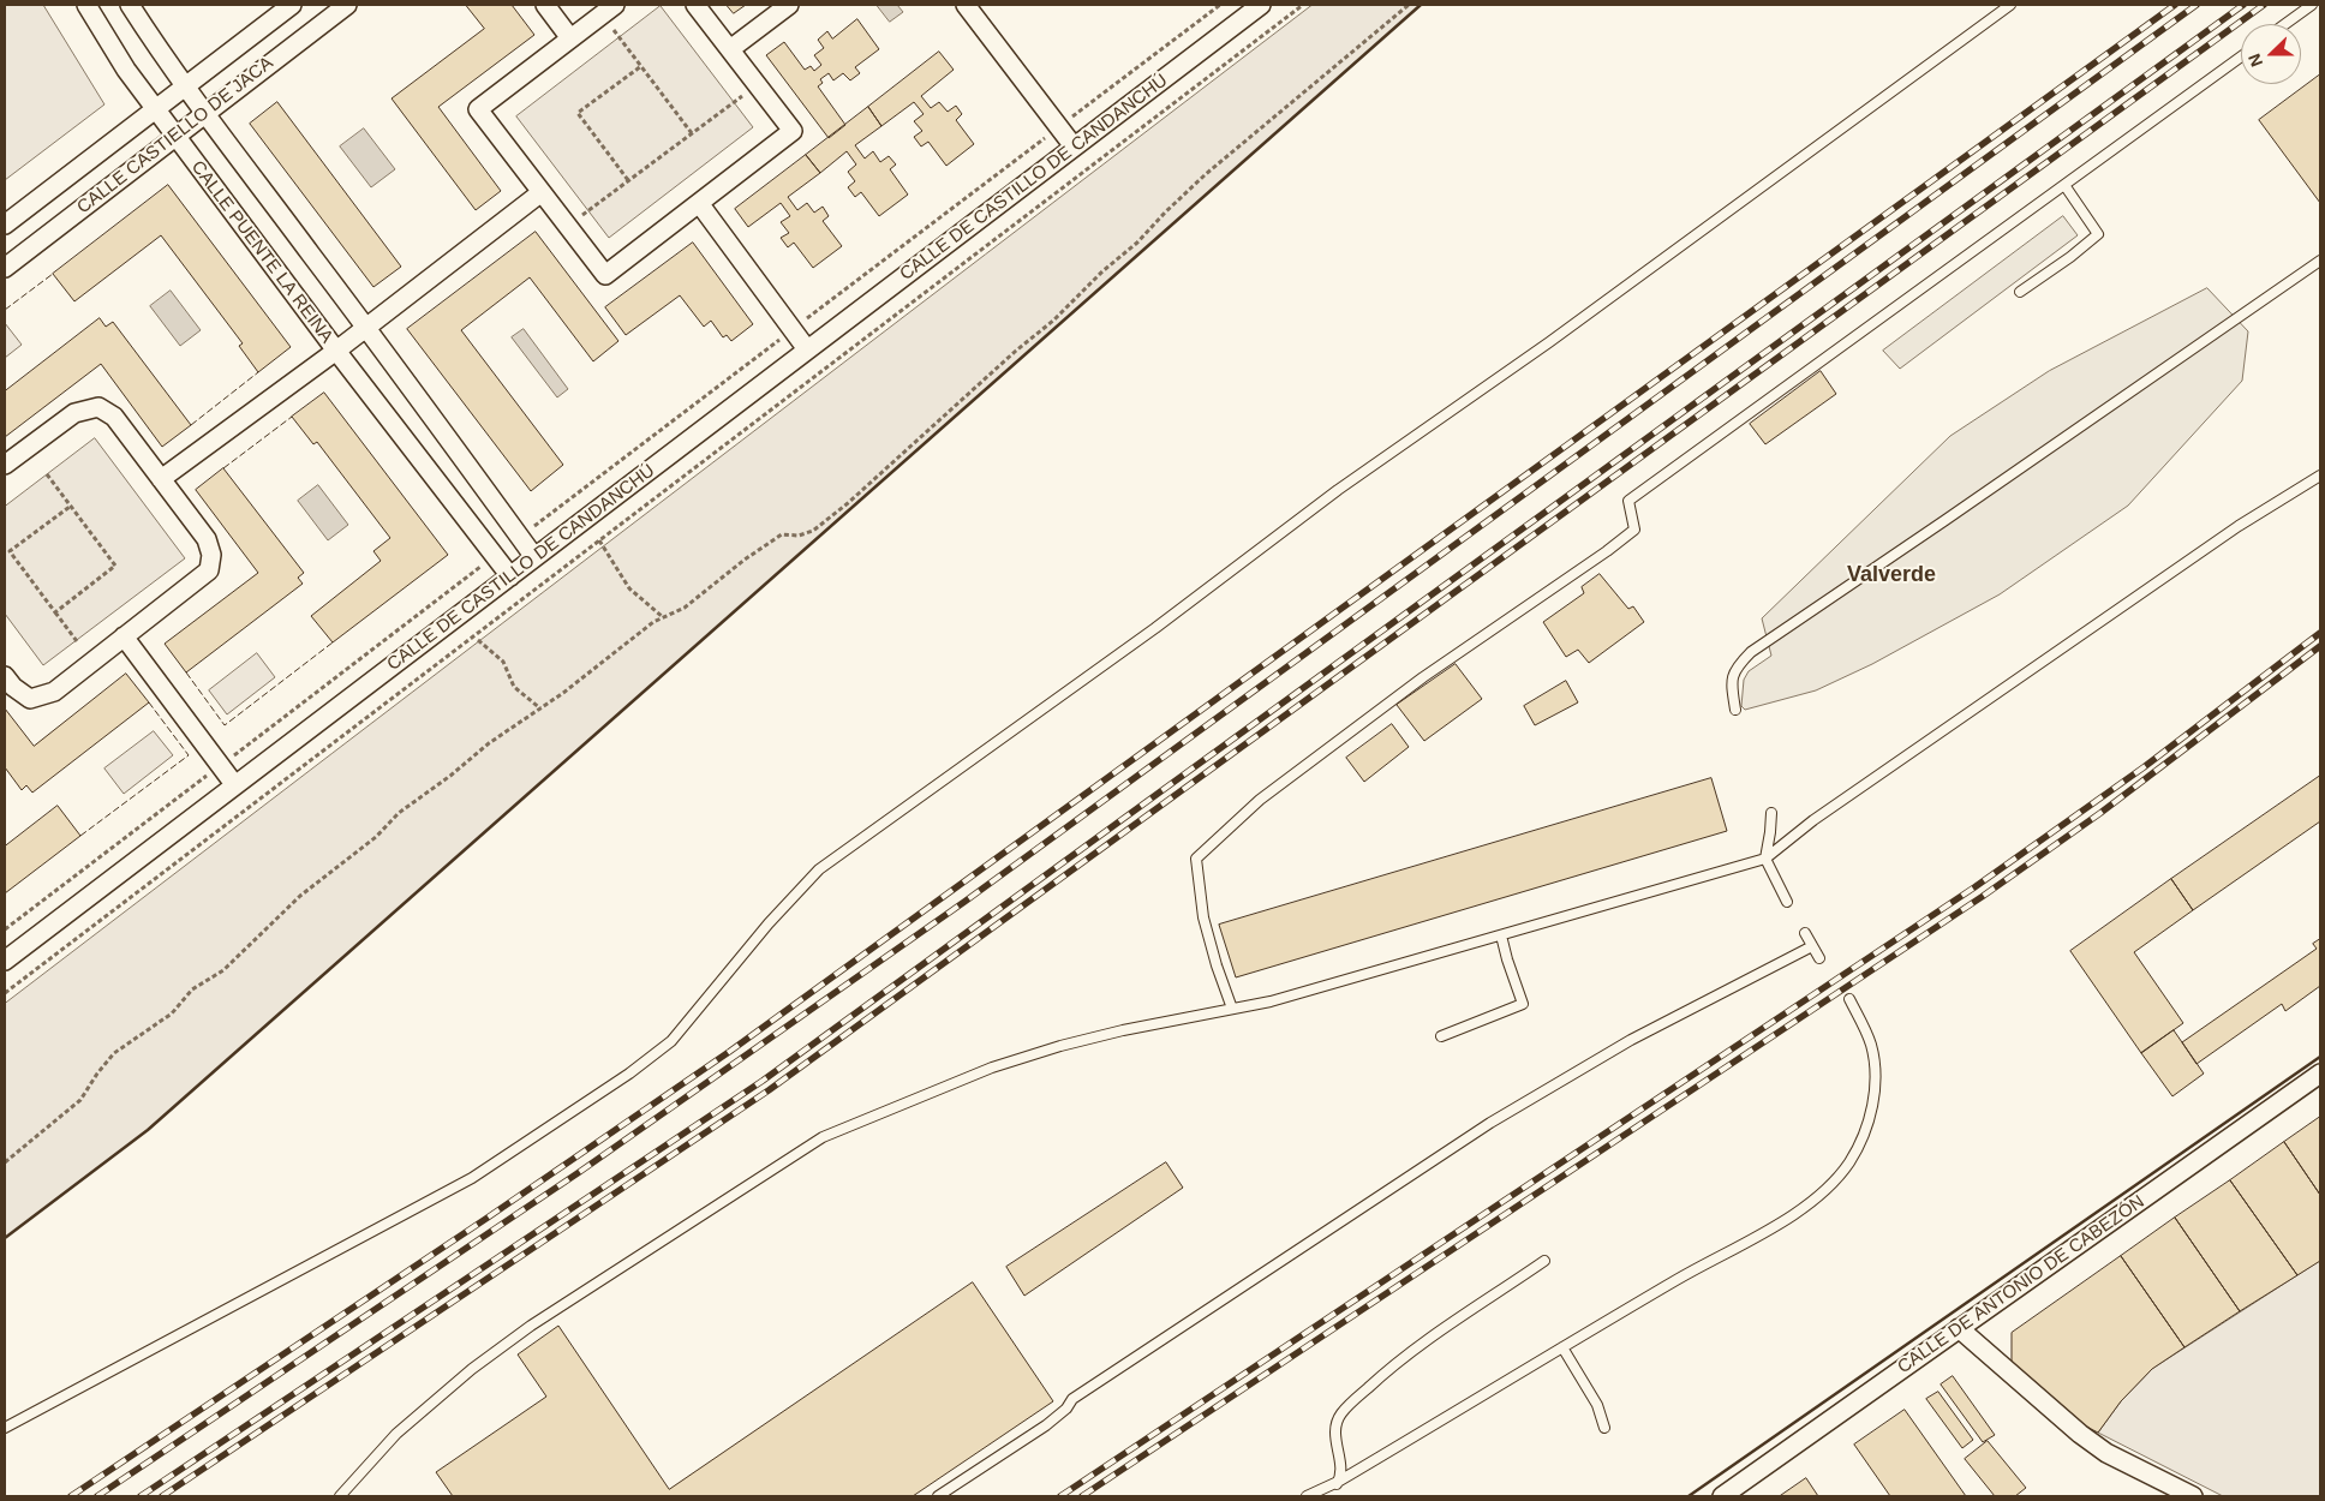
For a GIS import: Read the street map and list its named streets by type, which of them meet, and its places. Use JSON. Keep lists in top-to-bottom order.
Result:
{
  "streets": {
    "street": [
      "CALLE CASTIELLO DE JACA",
      "CALLE DE CASTILLO DE CANDANCHÚ",
      "CALLE PUENTE LA REINA",
      "CALLE DE ANTONIO DE CABEZÓN"
    ]
  },
  "crossings": [
    ["CALLE CASTIELLO DE JACA", "CALLE PUENTE LA REINA"],
    ["CALLE DE CASTILLO DE CANDANCHÚ", "CALLE PUENTE LA REINA"]
  ],
  "districts": ["Valverde"],
  "north": "left"
}
